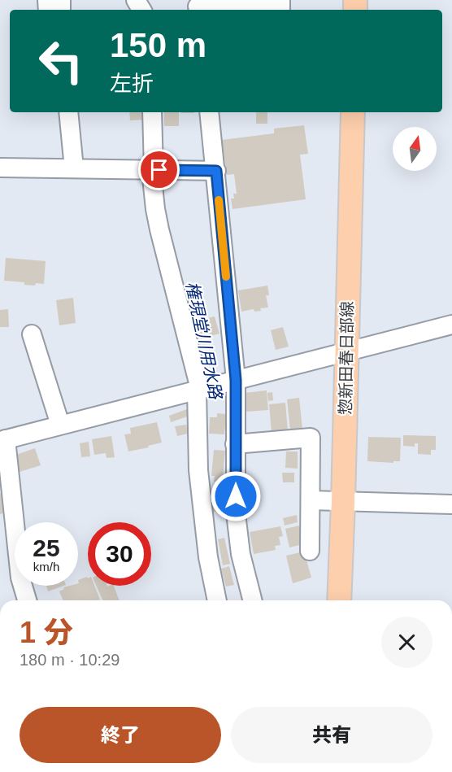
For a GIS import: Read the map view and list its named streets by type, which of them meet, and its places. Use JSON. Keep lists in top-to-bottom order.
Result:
{
  "streets": {
    "main road": ["惣新田春日部線"]
  },
  "water": ["権現堂川用水路"],
  "north": "top",
  "page": {
    "turn": ["150 m", "左折"],
    "speed": "25 km/h",
    "limit": "30",
    "heading": ["1 分", "180 m · 10:29"],
    "buttons": ["終了", "共有"]
  }
}
